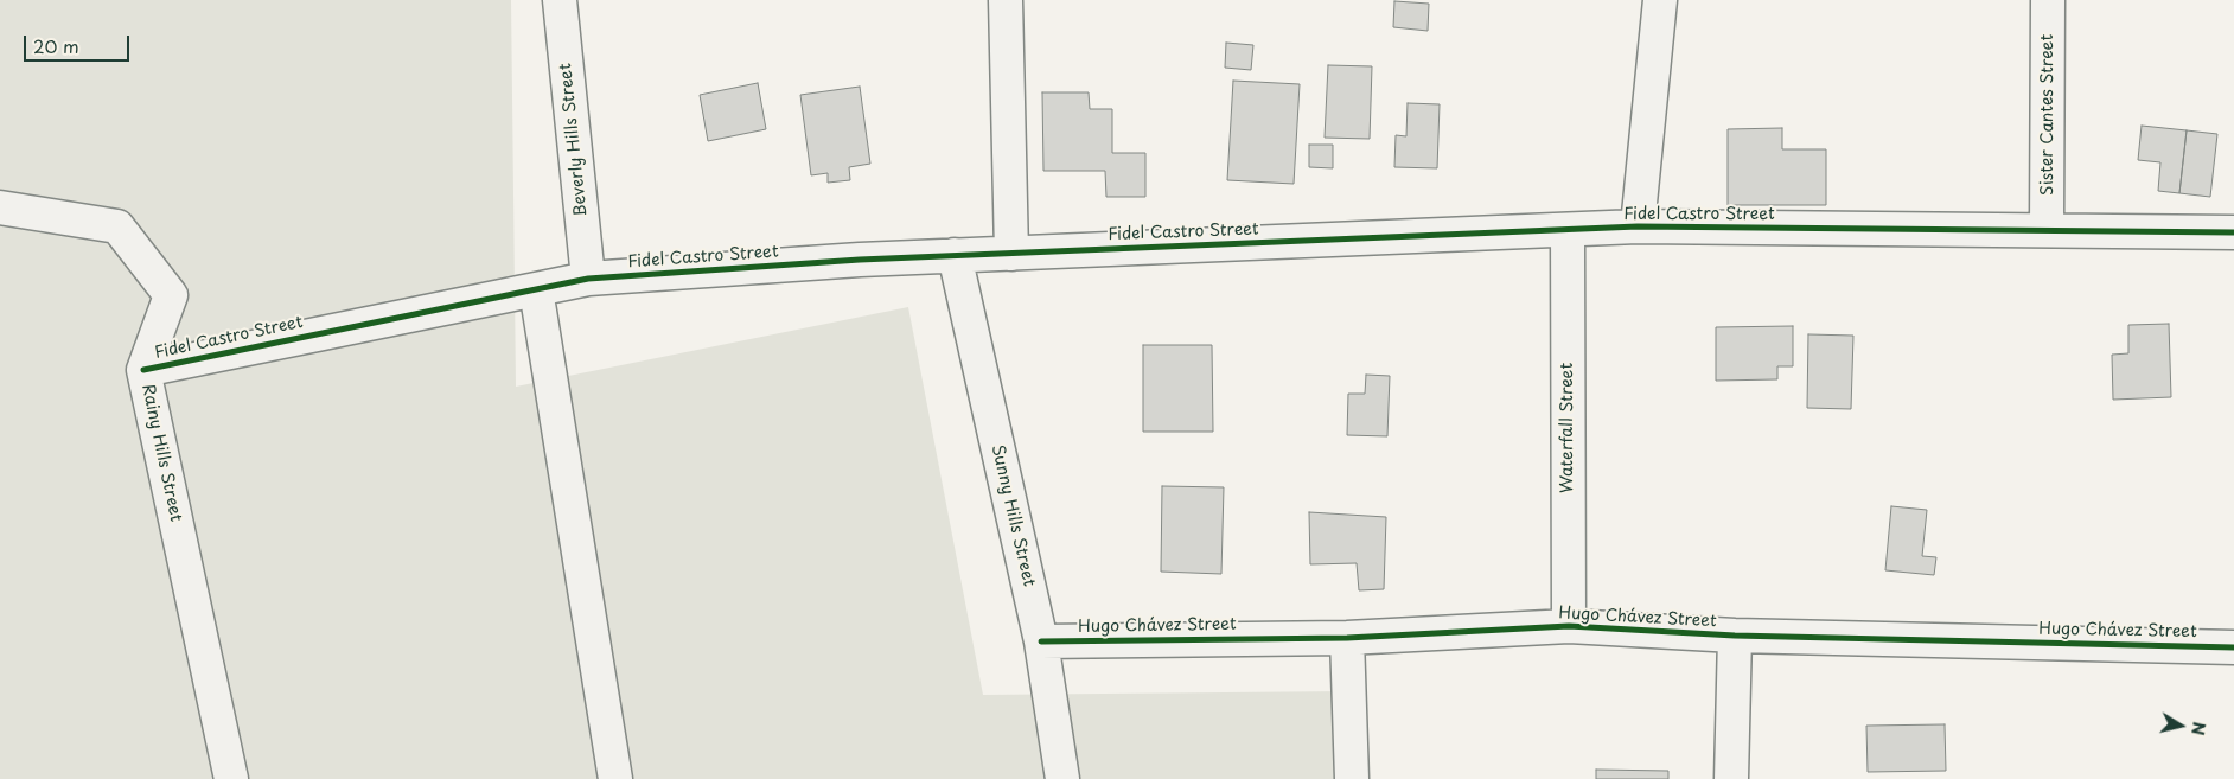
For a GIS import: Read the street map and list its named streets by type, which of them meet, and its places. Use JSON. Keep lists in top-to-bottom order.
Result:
{
  "streets": {
    "street": [
      "Sister Cantes Street",
      "Beverly Hills Street",
      "Fidel Castro Street",
      "Waterfall Street",
      "Rainy Hills Street",
      "Sunny Hills Street",
      "Hugo Chávez Street"
    ]
  },
  "crossings": [
    ["Sister Cantes Street", "Fidel Castro Street"],
    ["Beverly Hills Street", "Fidel Castro Street"],
    ["Fidel Castro Street", "Waterfall Street"],
    ["Fidel Castro Street", "Rainy Hills Street"],
    ["Fidel Castro Street", "Sunny Hills Street"],
    ["Waterfall Street", "Hugo Chávez Street"],
    ["Sunny Hills Street", "Hugo Chávez Street"]
  ],
  "scale_bar": "20 m",
  "north": "right"
}
